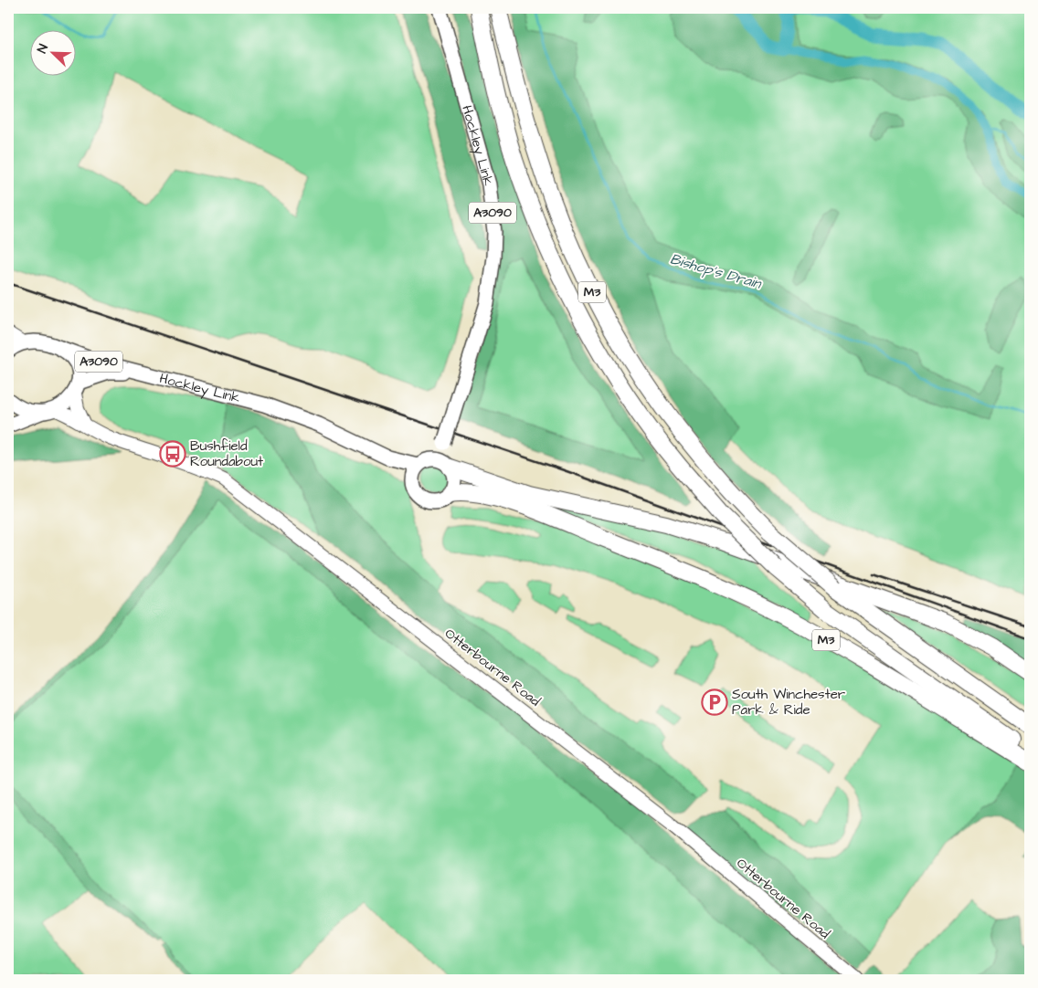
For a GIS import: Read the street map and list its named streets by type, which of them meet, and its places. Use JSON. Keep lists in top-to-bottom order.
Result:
{
  "streets": {
    "highway": ["M3"],
    "main road": ["Hockley Link", "A3090"],
    "street": ["Otterbourne Road"]
  },
  "crossings": [
    ["Hockley Link", "M3"]
  ],
  "water": ["Bishop's Drain"],
  "places": {
    "bus stop": ["Bushfield Roundabout"],
    "parking": ["South Winchester Park & Ride"]
  },
  "north": "top left"
}
